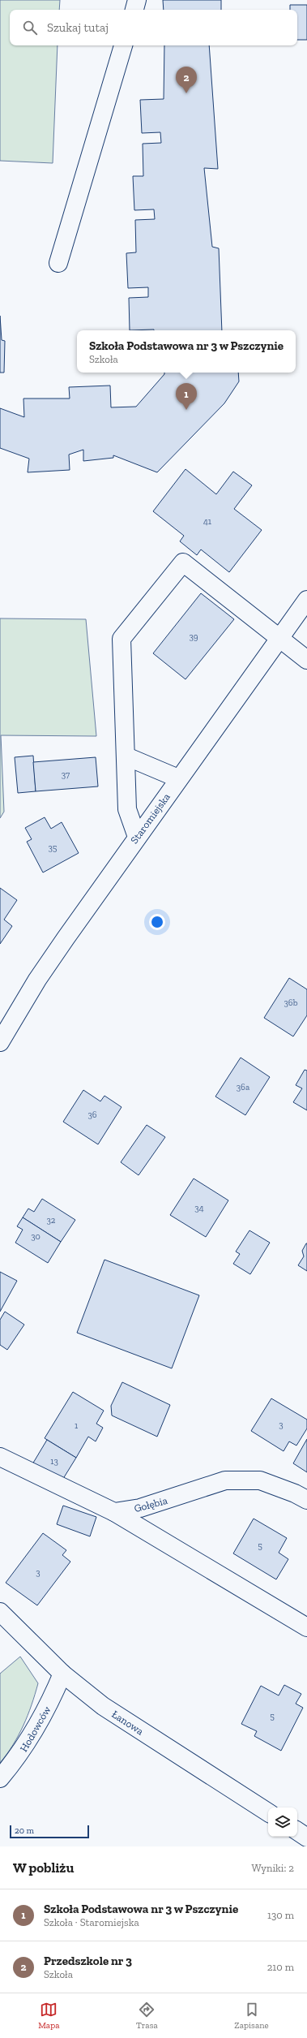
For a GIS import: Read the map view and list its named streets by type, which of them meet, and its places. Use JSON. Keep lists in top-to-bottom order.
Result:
{
  "streets": {
    "street": [
      "Staromiejska",
      "Gołębia",
      "Łanowa",
      "Hodowców"
    ]
  },
  "crossings": [
    ["Łanowa", "Hodowców"]
  ],
  "house_numbers": [
    "41",
    "39",
    "37",
    "35",
    "36b",
    "36a",
    "36",
    "34",
    "32",
    "30",
    "3",
    "1",
    "13",
    "5",
    "3",
    "5"
  ],
  "scale_bar": "20 m",
  "page": {
    "search": "Szukaj tutaj",
    "pins": ["2", "1"],
    "popup": ["Szkoła Podstawowa nr 3 w Pszczynie", "Szkoła"],
    "scale": "20 m",
    "heading": ["W pobliżu", "Wyniki: 2"],
    "list": [
      {
        "mark": "1",
        "name": "Szkoła Podstawowa nr 3 w Pszczynie",
        "note": "Szkoła · Staromiejska",
        "value": "130 m"
      },
      {
        "mark": "2",
        "name": "Przedszkole nr 3",
        "note": "Szkoła",
        "value": "210 m"
      }
    ],
    "nav": ["Mapa", "Trasa", "Zapisane"]
  }
}
